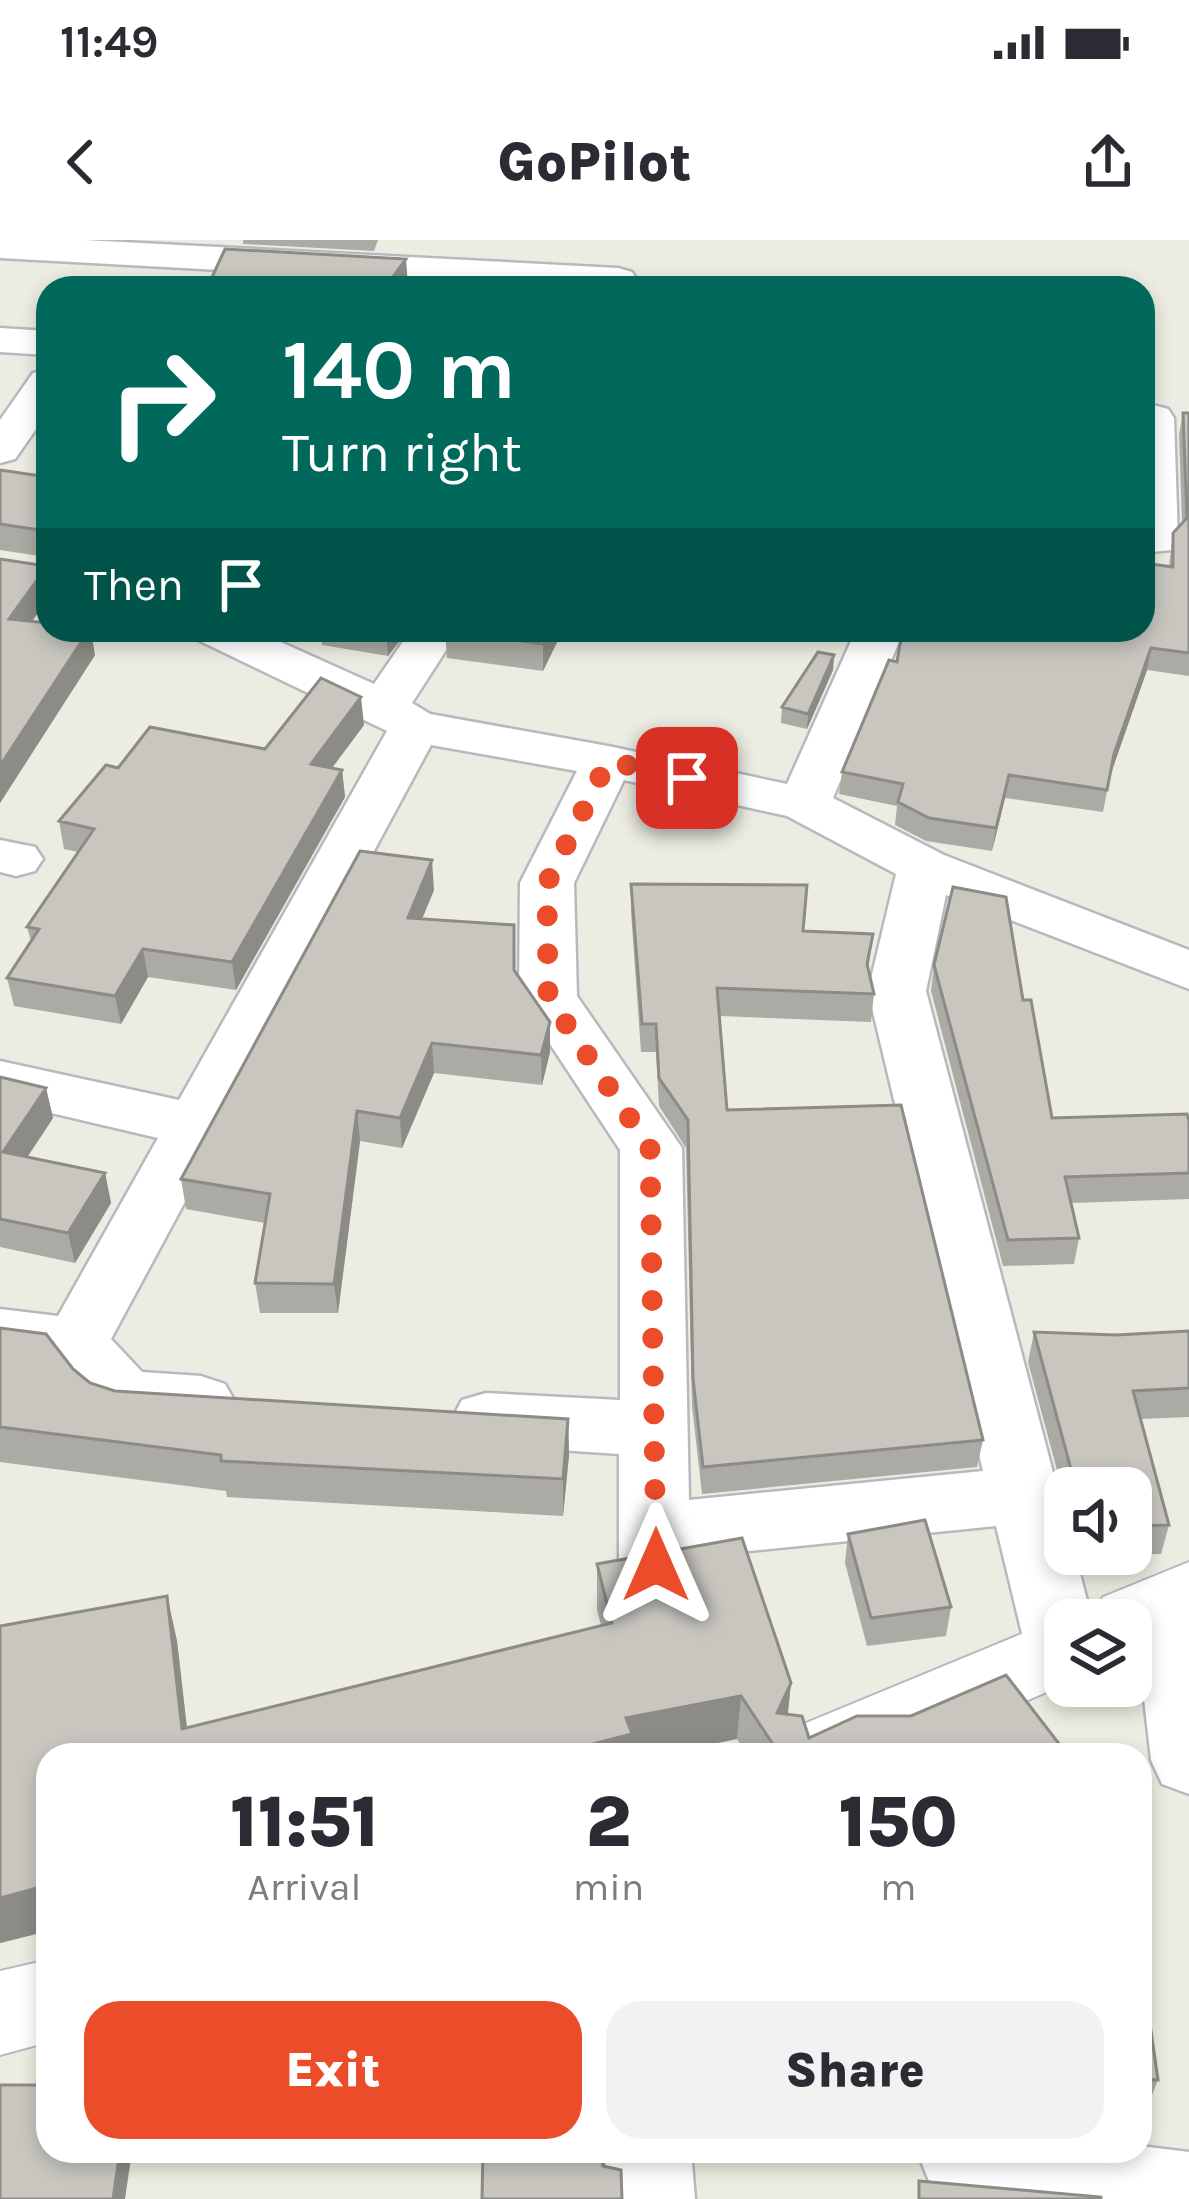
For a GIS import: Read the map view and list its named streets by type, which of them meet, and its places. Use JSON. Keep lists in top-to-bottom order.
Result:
{
  "page": {
    "status": "11:49",
    "header": "GoPilot",
    "turn": ["140 m", "Turn right"],
    "then": "Then",
    "eta": [
      "11:51",
      "Arrival",
      "2",
      "min",
      "150",
      "m"
    ],
    "buttons": ["Exit", "Share"]
  }
}
